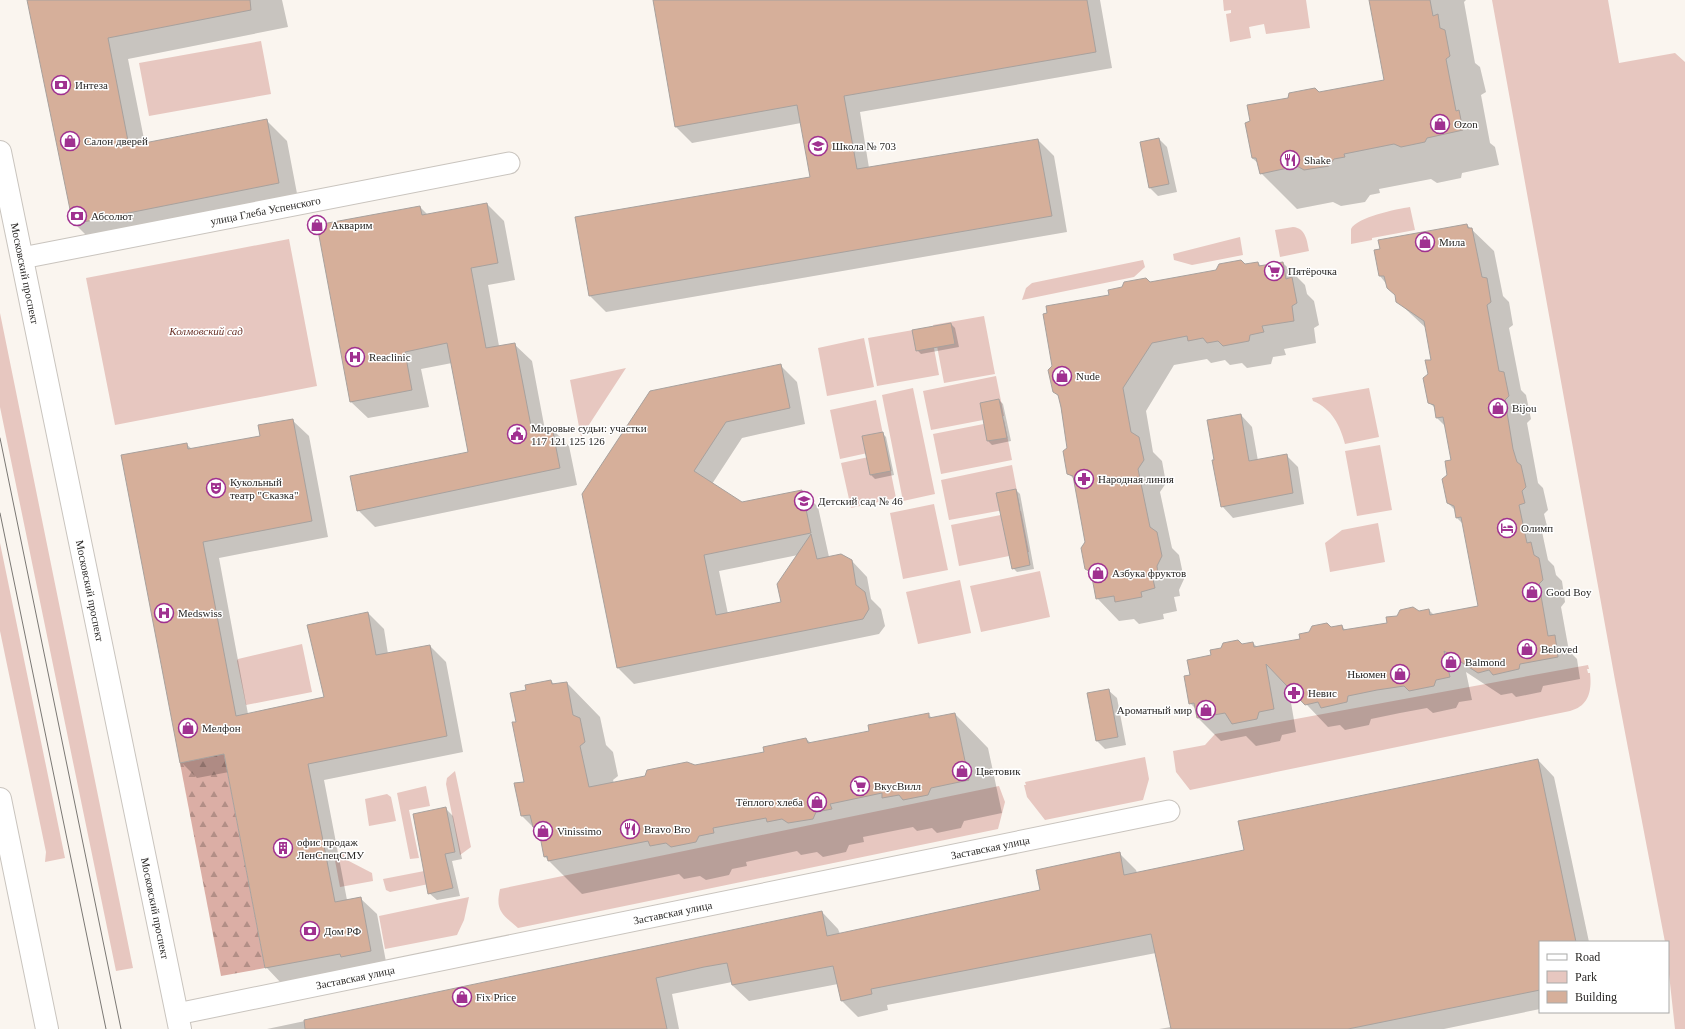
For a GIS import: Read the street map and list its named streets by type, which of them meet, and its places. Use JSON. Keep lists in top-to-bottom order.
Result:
{
  "streets": {
    "main road": ["Московский проспект"],
    "street": ["улица Глеба Успенского", "Заставская улица"]
  },
  "crossings": [
    ["улица Глеба Успенского", "Московский проспект"],
    ["Московский проспект", "Заставская улица"]
  ],
  "parks": ["Колмовский сад"],
  "places": {
    "bank": ["Интеза", "Абсолют", "Дом РФ"],
    "shop": [
      "Ozon",
      "Салон дверей",
      "Акварим",
      "Мила",
      "Nude",
      "Bijou",
      "Азбука фруктов",
      "Good Boy",
      "Beloved",
      "Balmond",
      "Ньюмен",
      "Ароматный мир",
      "Мелфон",
      "Цветовик",
      "Тёплого хлеба",
      "Vinissimo",
      "Fix Price"
    ],
    "school or university": ["Школа № 703", "Детский сад № 46"],
    "restaurant": ["Shake", "Bravo Bro"],
    "supermarket": ["Пятёрочка", "ВкусВилл"],
    "hospital": ["Reaclinic", "Medswiss"],
    "public building": ["Мировые судьи: участки 117 121 125 126"],
    "pharmacy": ["Народная линия", "Невис"],
    "theatre": ["Кукольный театр \"Сказка\""],
    "hotel": ["Олимп"],
    "building": ["офис продаж ЛенСпецСМУ"]
  },
  "legend": ["Road", "Park", "Building"]
}
